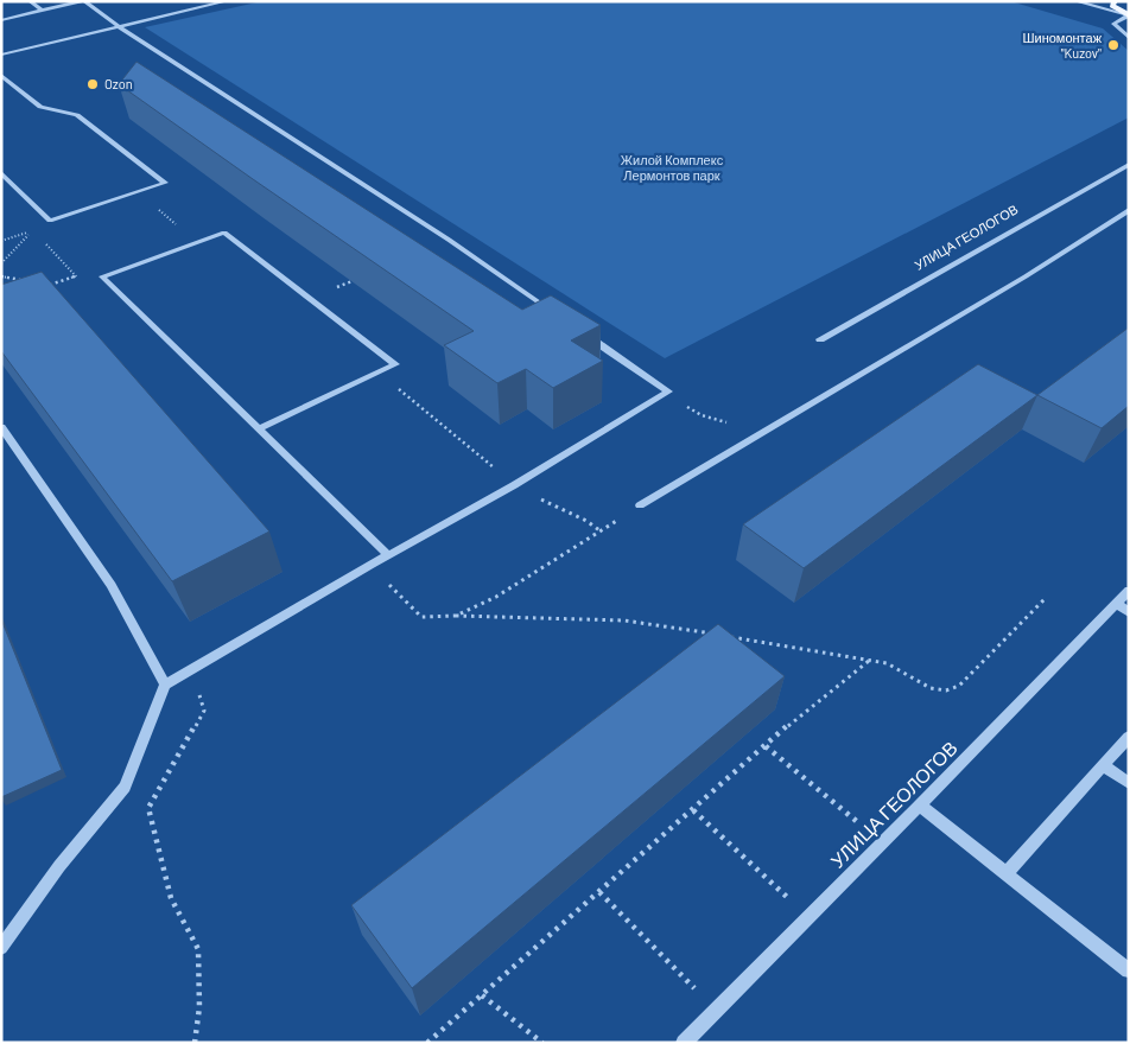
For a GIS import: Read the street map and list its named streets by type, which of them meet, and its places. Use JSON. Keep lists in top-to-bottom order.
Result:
{
  "streets": {
    "street": ["УЛИЦА ГЕОЛОГОВ"]
  },
  "parks": ["Жилой Комплекс Лермонтов парк"],
  "places": ["Шиномонтаж \"Kuzov\"", "Ozon"]
}
